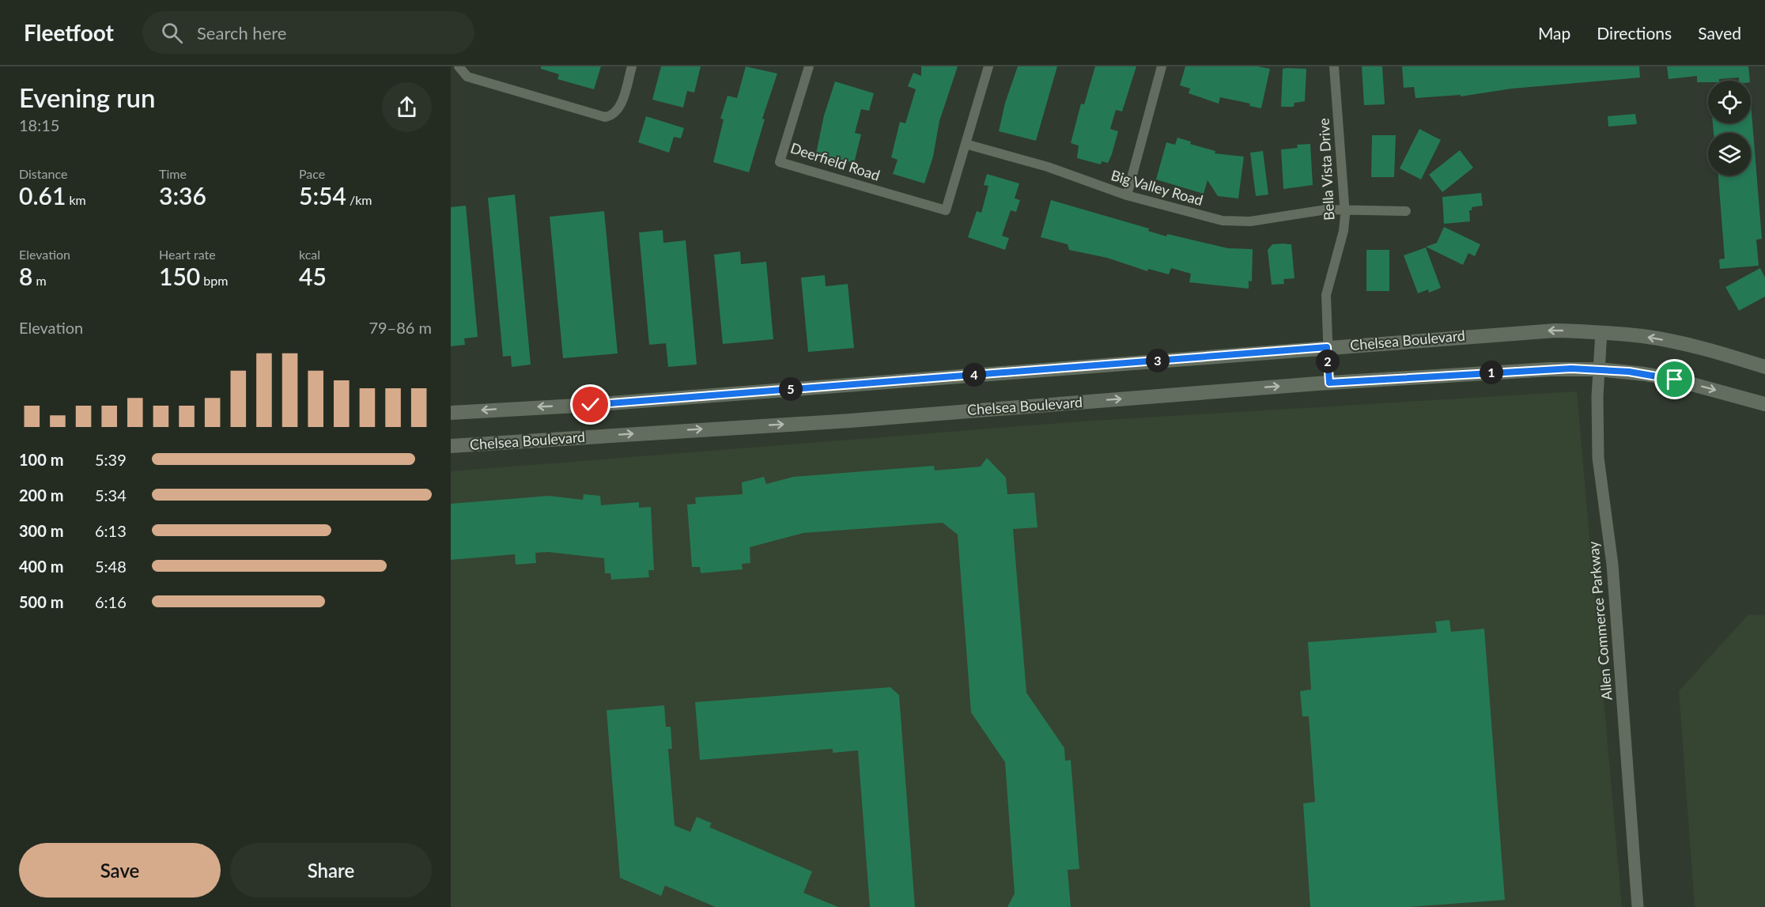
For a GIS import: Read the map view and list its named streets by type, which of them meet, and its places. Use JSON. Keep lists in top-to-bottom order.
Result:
{
  "streets": {
    "main road": ["Chelsea Boulevard"],
    "street": [
      "Deerfield Road",
      "Bella Vista Drive",
      "Big Valley Road",
      "Allen Commerce Parkway"
    ]
  },
  "crossings": [
    ["Deerfield Road", "Big Valley Road"],
    ["Bella Vista Drive", "Big Valley Road"],
    ["Bella Vista Drive", "Chelsea Boulevard"],
    ["Chelsea Boulevard", "Allen Commerce Parkway"]
  ],
  "page": {
    "header": "Fleetfoot",
    "search": "Search here",
    "nav": ["Map", "Directions", "Saved"],
    "heading": ["Evening run", "18:15"],
    "stats": [
      ["Distance", "0.61 km"],
      ["Time", "3:36"],
      ["Pace", "5:54 /km"],
      ["Elevation", "8 m"],
      ["Heart rate", "150 bpm"],
      ["kcal", "45"]
    ],
    "chart": ["Elevation", "79–86 m"],
    "pins": [
      "3",
      "2",
      "1",
      "4",
      "5"
    ],
    "list": [
      {
        "name": "100 m",
        "note": "5:39"
      },
      {
        "name": "200 m",
        "note": "5:34"
      },
      {
        "name": "300 m",
        "note": "6:13"
      },
      {
        "name": "400 m",
        "note": "5:48"
      },
      {
        "name": "500 m",
        "note": "6:16"
      }
    ],
    "buttons": ["Save", "Share"]
  }
}
